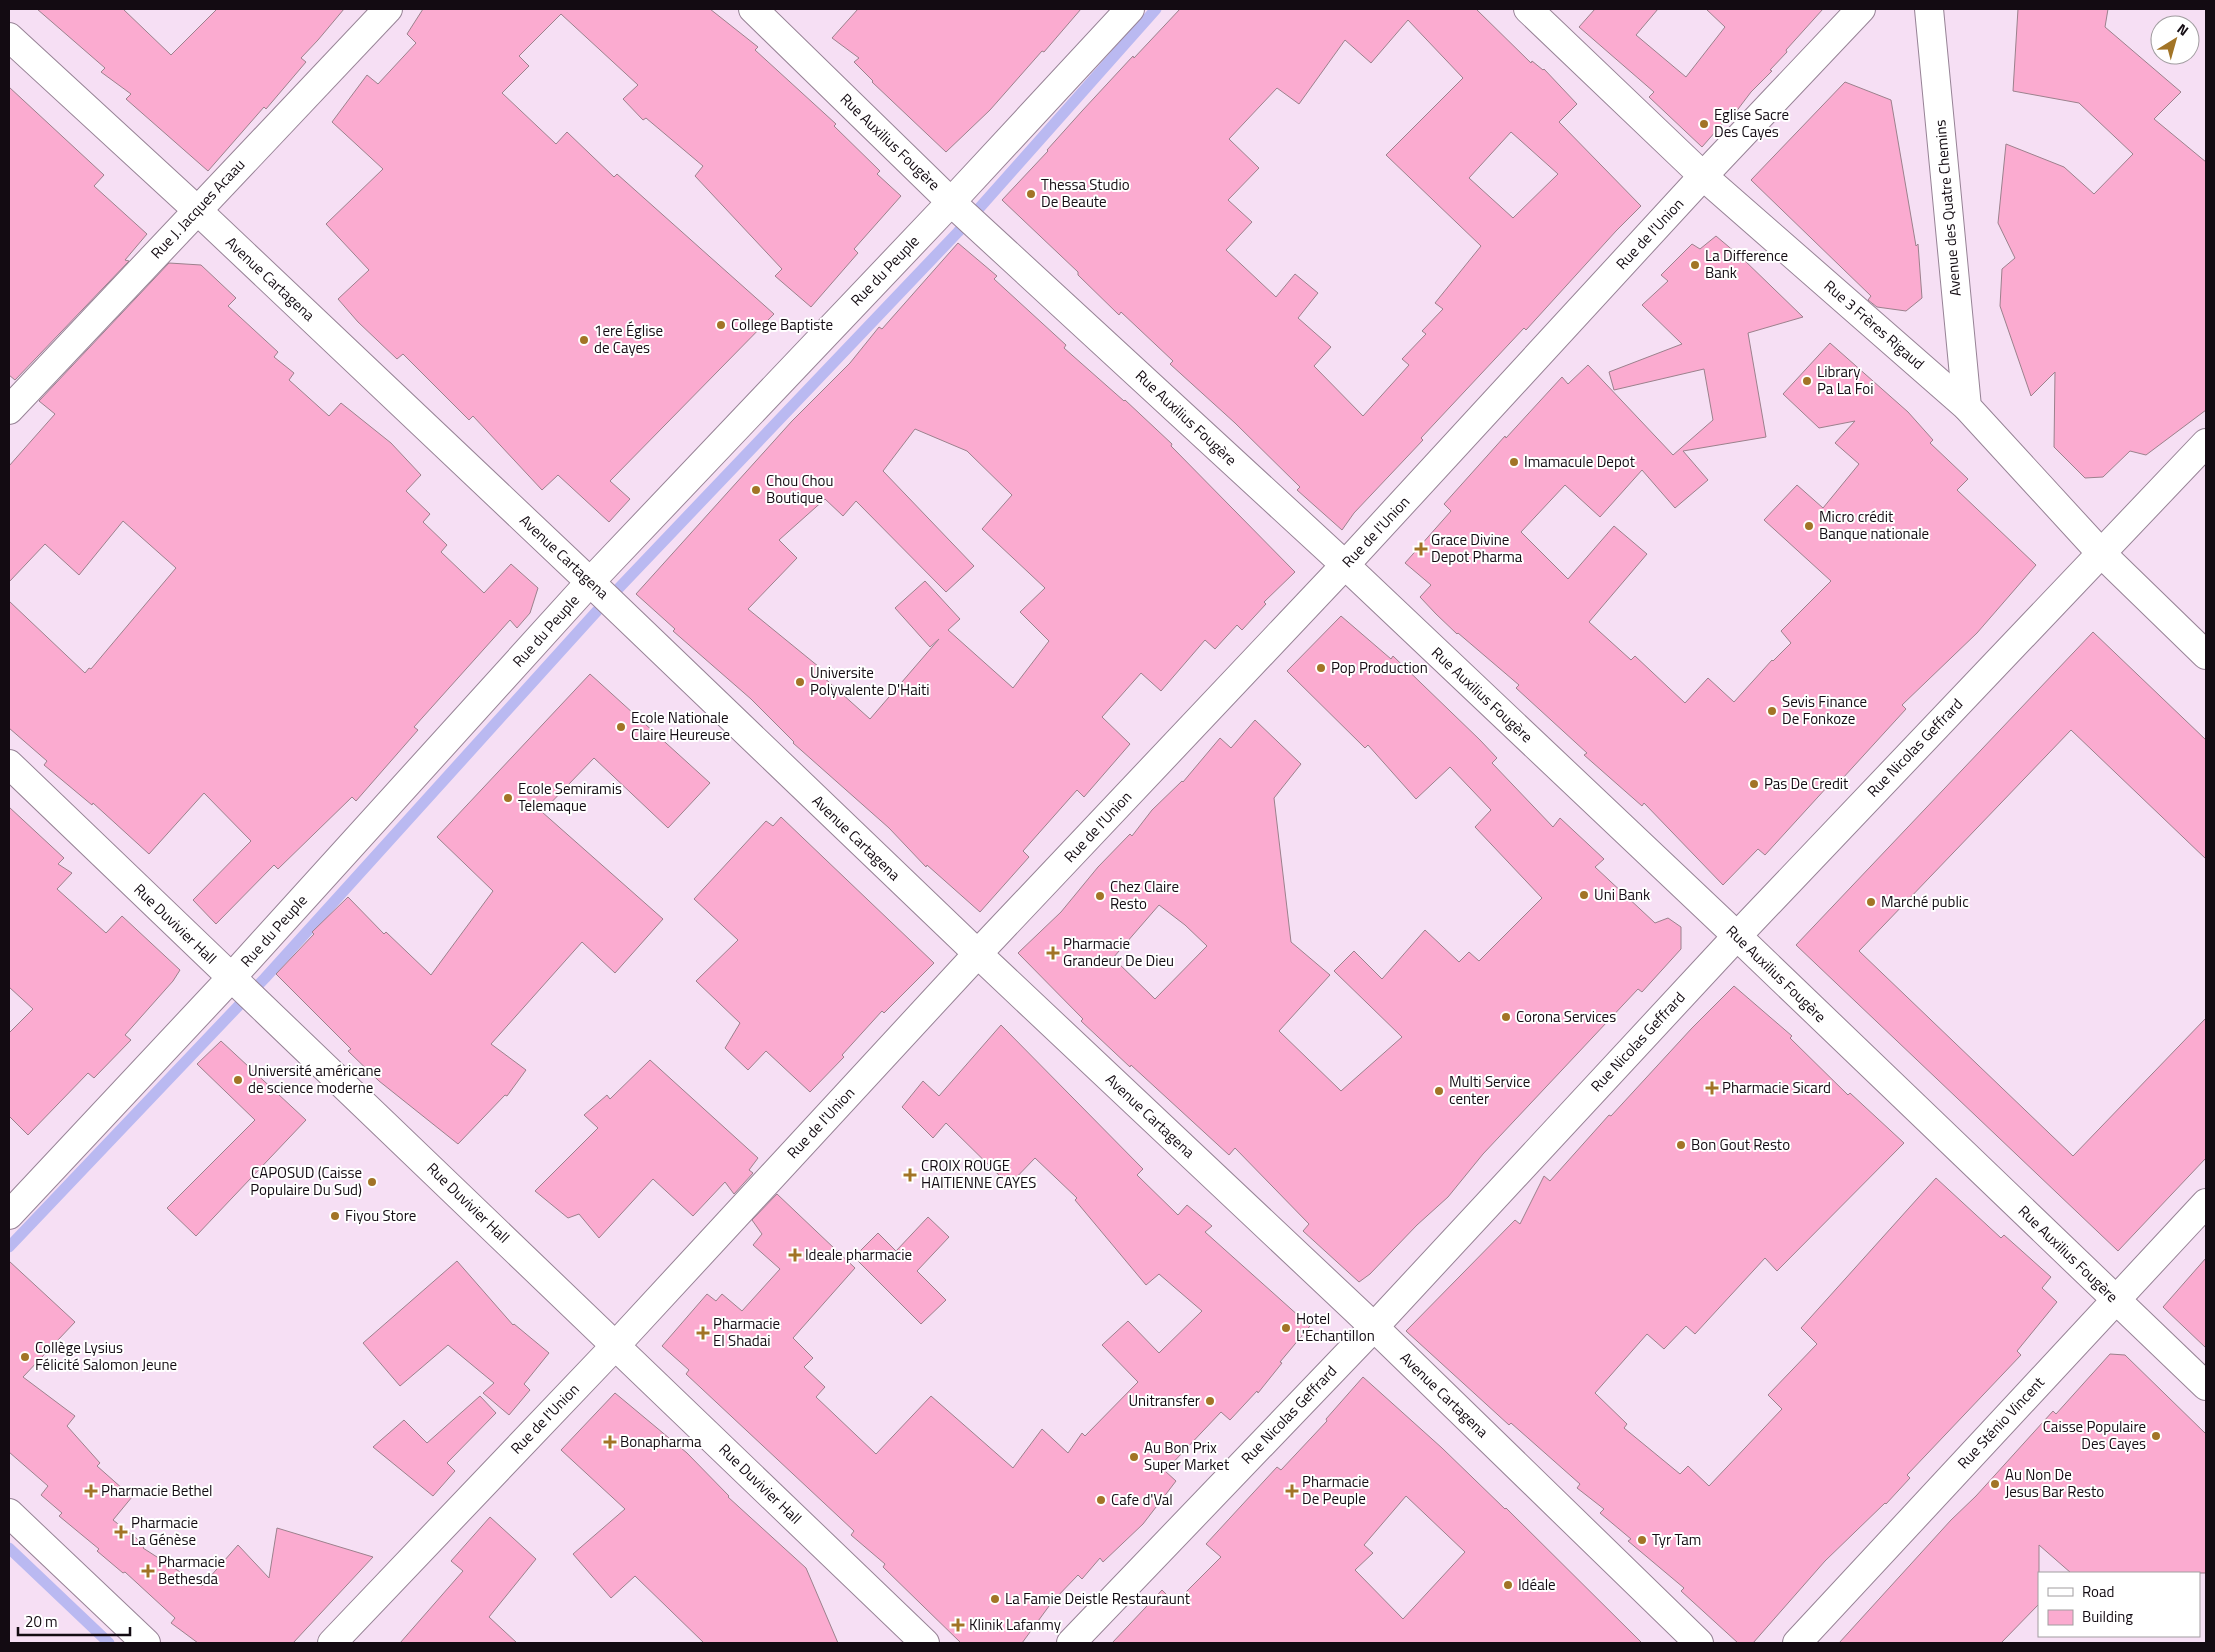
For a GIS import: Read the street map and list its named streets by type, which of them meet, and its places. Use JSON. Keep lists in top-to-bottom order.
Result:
{
  "streets": {
    "street": [
      "Rue Auxilius Fougère",
      "Avenue des Quatre Chemins",
      "Rue J. Jacques Acaau",
      "Rue de l'Union",
      "Rue du Peuple",
      "Avenue Cartagena",
      "Rue 3 Frères Rigaud",
      "Rue Nicolas Geffrard",
      "Rue Duvivier Hall",
      "Rue Sténio Vincent"
    ]
  },
  "crossings": [
    ["Rue Auxilius Fougère", "Rue de l'Union"],
    ["Rue Auxilius Fougère", "Rue du Peuple"],
    ["Rue Auxilius Fougère", "Rue Nicolas Geffrard"],
    ["Rue Auxilius Fougère", "Rue Sténio Vincent"],
    ["Avenue des Quatre Chemins", "Rue 3 Frères Rigaud"],
    ["Rue J. Jacques Acaau", "Avenue Cartagena"],
    ["Rue de l'Union", "Avenue Cartagena"],
    ["Rue de l'Union", "Rue 3 Frères Rigaud"],
    ["Rue de l'Union", "Rue Duvivier Hall"],
    ["Rue du Peuple", "Avenue Cartagena"],
    ["Rue du Peuple", "Rue Duvivier Hall"],
    ["Avenue Cartagena", "Rue Nicolas Geffrard"],
    ["Rue 3 Frères Rigaud", "Rue Nicolas Geffrard"]
  ],
  "places": {
    "other": [
      "Eglise Sacre Des Cayes",
      "Thessa Studio De Beaute",
      "La Difference Bank",
      "College Baptiste",
      "1ere Église de Cayes",
      "Library Pa La Foi",
      "Imamacule Depot",
      "Chou Chou Boutique",
      "Micro crédit Banque nationale",
      "Pop Production",
      "Universite Polyvalente D'Haiti",
      "Sevis Finance De Fonkoze",
      "Ecole Nationale Claire Heureuse",
      "Pas De Credit",
      "Ecole Semiramis Telemaque",
      "Uni Bank",
      "Chez Claire Resto",
      "Marché public",
      "Corona Services",
      "Université américane de science moderne",
      "Multi Service center",
      "Bon Gout Resto",
      "CAPOSUD (Caisse Populaire Du Sud)",
      "Fiyou Store",
      "Hotel L'Echantillon",
      "Collège Lysius Félicité Salomon Jeune",
      "Unitransfer",
      "Caisse Populaire Des Cayes",
      "Au Bon Prix Super Market",
      "Au Non De Jesus Bar Resto",
      "Cafe d'Val",
      "Tyr Tam",
      "Idéale",
      "La Famie Deistle Restauraunt"
    ],
    "health": [
      "Grace Divine Depot Pharma",
      "Pharmacie Grandeur De Dieu",
      "Pharmacie Sicard",
      "CROIX ROUGE HAITIENNE CAYES",
      "Ideale pharmacie",
      "Pharmacie El Shadai",
      "Bonapharma",
      "Pharmacie Bethel",
      "Pharmacie De Peuple",
      "Pharmacie La Génèse",
      "Pharmacie Bethesda",
      "Klinik Lafanmy"
    ]
  },
  "legend": ["Road", "Building"],
  "scale_bar": "20 m",
  "north": "top right"
}
